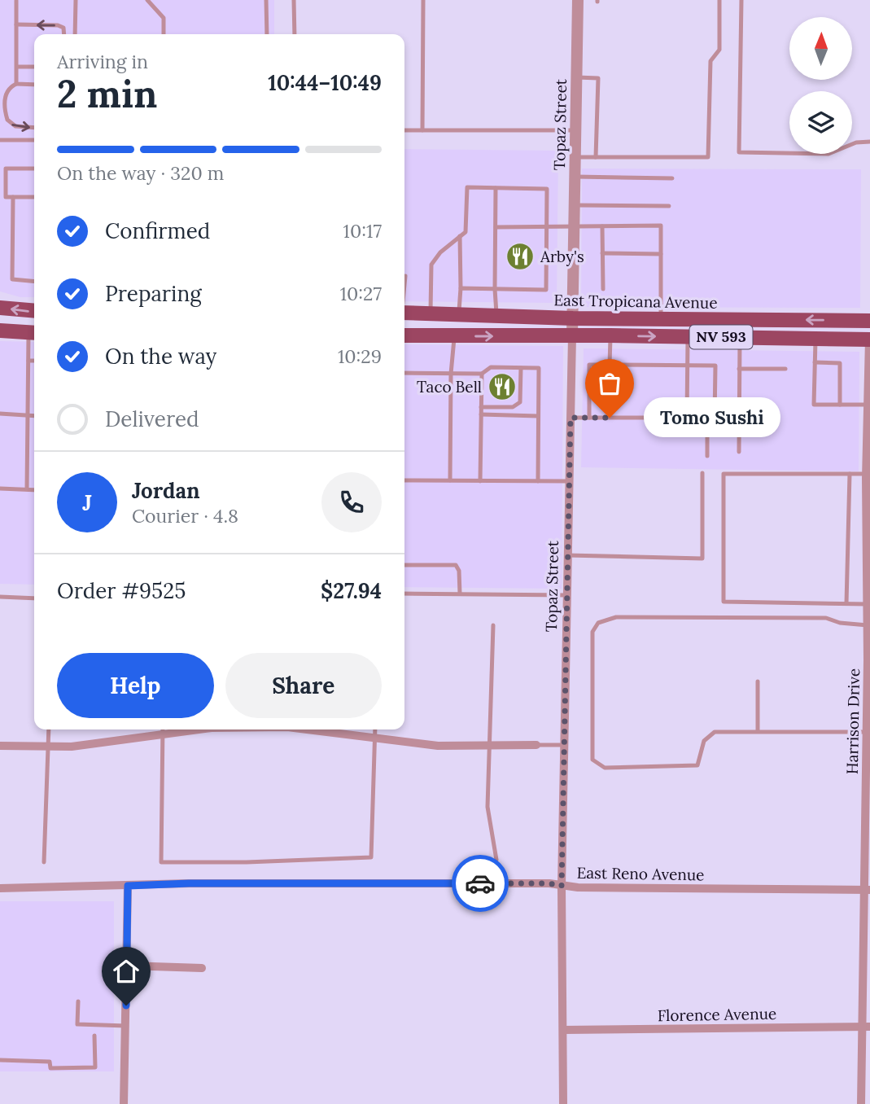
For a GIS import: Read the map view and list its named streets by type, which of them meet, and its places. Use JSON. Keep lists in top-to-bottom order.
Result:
{
  "streets": {
    "main road": ["East Tropicana Avenue", "NV 593"],
    "street": [
      "Topaz Street",
      "Harrison Drive",
      "East Reno Avenue",
      "Florence Avenue"
    ]
  },
  "crossings": [
    ["Topaz Street", "East Tropicana Avenue"],
    ["Topaz Street", "NV 593"],
    ["Topaz Street", "East Reno Avenue"],
    ["Topaz Street", "Florence Avenue"],
    ["Harrison Drive", "East Reno Avenue"],
    ["Harrison Drive", "Florence Avenue"]
  ],
  "places": {
    "restaurant": ["Arby's", "Taco Bell"],
    "other": ["Tomo Sushi"]
  },
  "north": "top",
  "page": {
    "heading": ["2 min", "Arriving in", "10:44–10:49"],
    "panel": [
      "Jordan",
      "Courier · 4.8",
      "Order #9525",
      "$27.94"
    ],
    "bar": "On the way · 320 m",
    "list": [
      ["Confirmed", "10:17"],
      ["Preparing", "10:27"],
      ["On the way", "10:29"],
      "Delivered"
    ],
    "bubble": "Tomo Sushi",
    "round": "J",
    "buttons": ["Help", "Share"]
  }
}
